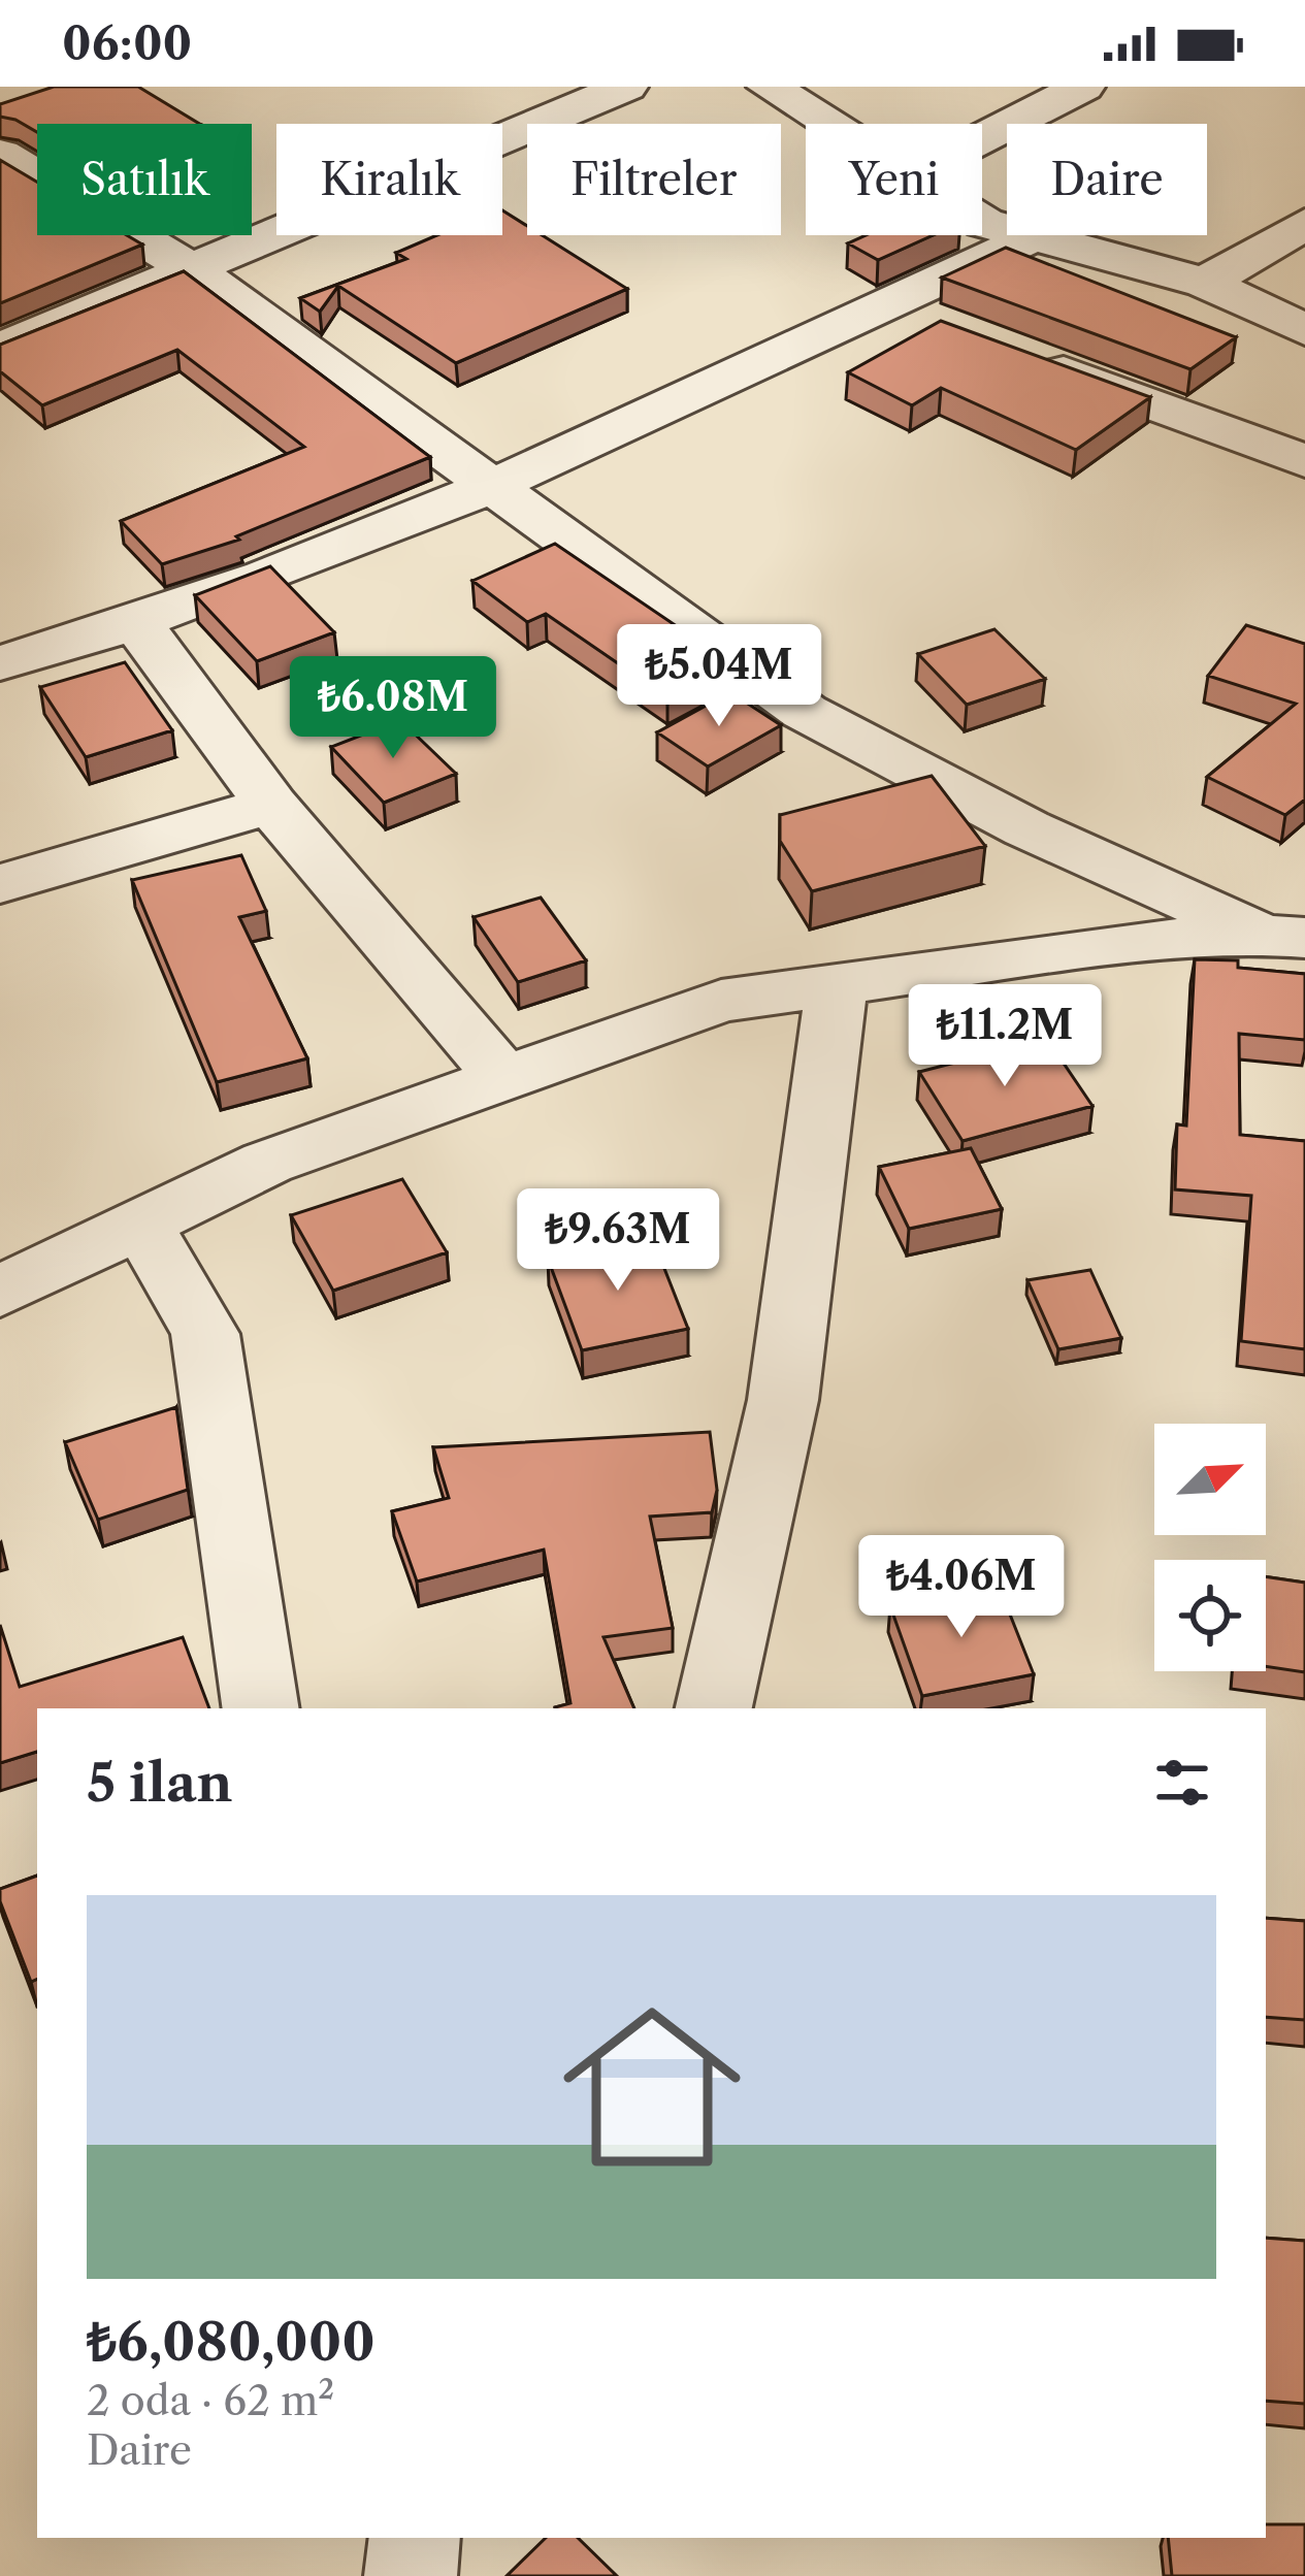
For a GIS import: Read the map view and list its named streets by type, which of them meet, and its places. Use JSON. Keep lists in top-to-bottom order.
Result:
{
  "north": "top right",
  "page": {
    "status": "06:00",
    "chip": [
      "Satılık",
      "Kiralık",
      "Filtreler",
      "Yeni",
      "Daire"
    ],
    "price": [
      "₺5.04M",
      "₺6.08M",
      "₺11.2M",
      "₺9.63M",
      "₺4.06M"
    ],
    "heading": "5 ilan",
    "list": [
      {
        "name": "₺6,080,000",
        "note": "2 oda · 62 m² · Daire"
      }
    ]
  }
}
